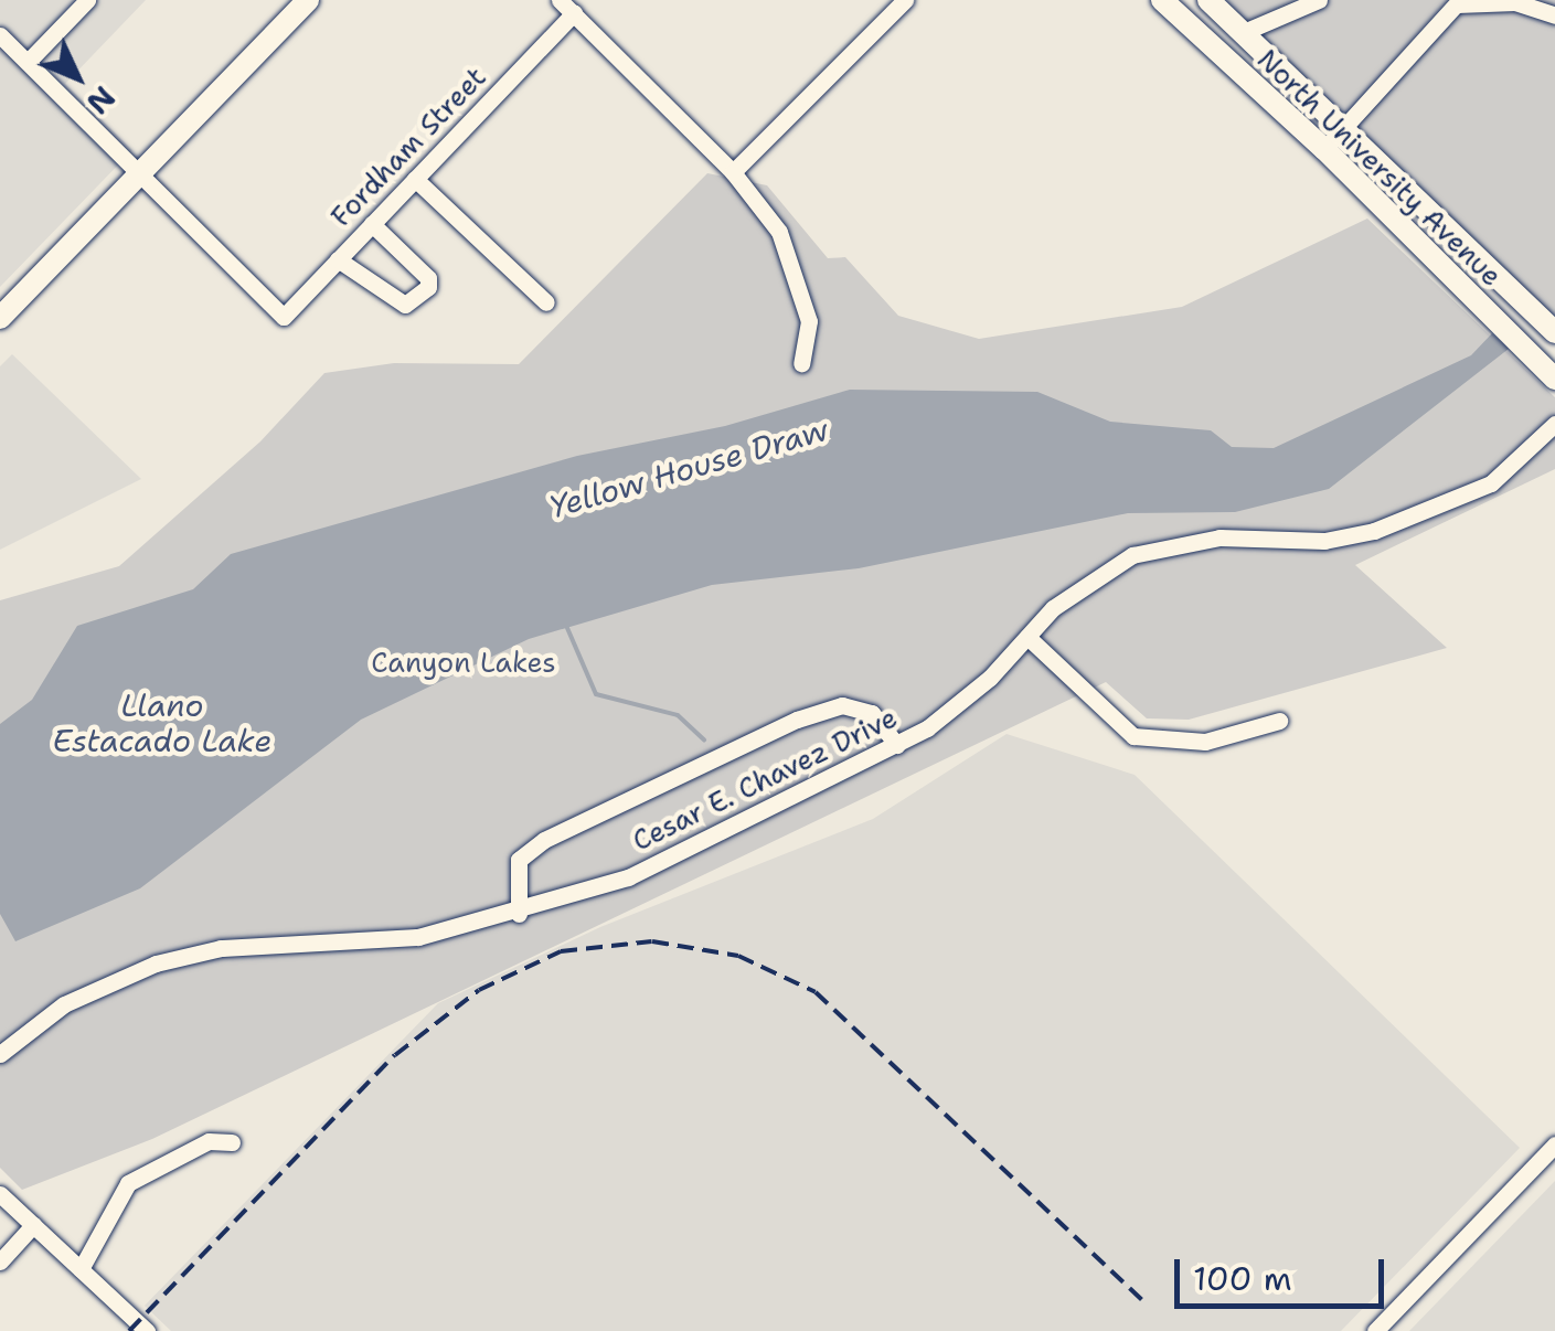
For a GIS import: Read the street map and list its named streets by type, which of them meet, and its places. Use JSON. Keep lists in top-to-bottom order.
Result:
{
  "streets": {
    "main road": ["North University Avenue"],
    "street": ["Fordham Street", "Cesar E. Chavez Drive"]
  },
  "water": ["Yellow House Draw", "Llano Estacado Lake"],
  "parks": ["Canyon Lakes"],
  "scale_bar": "100 m",
  "north": "bottom right"
}
